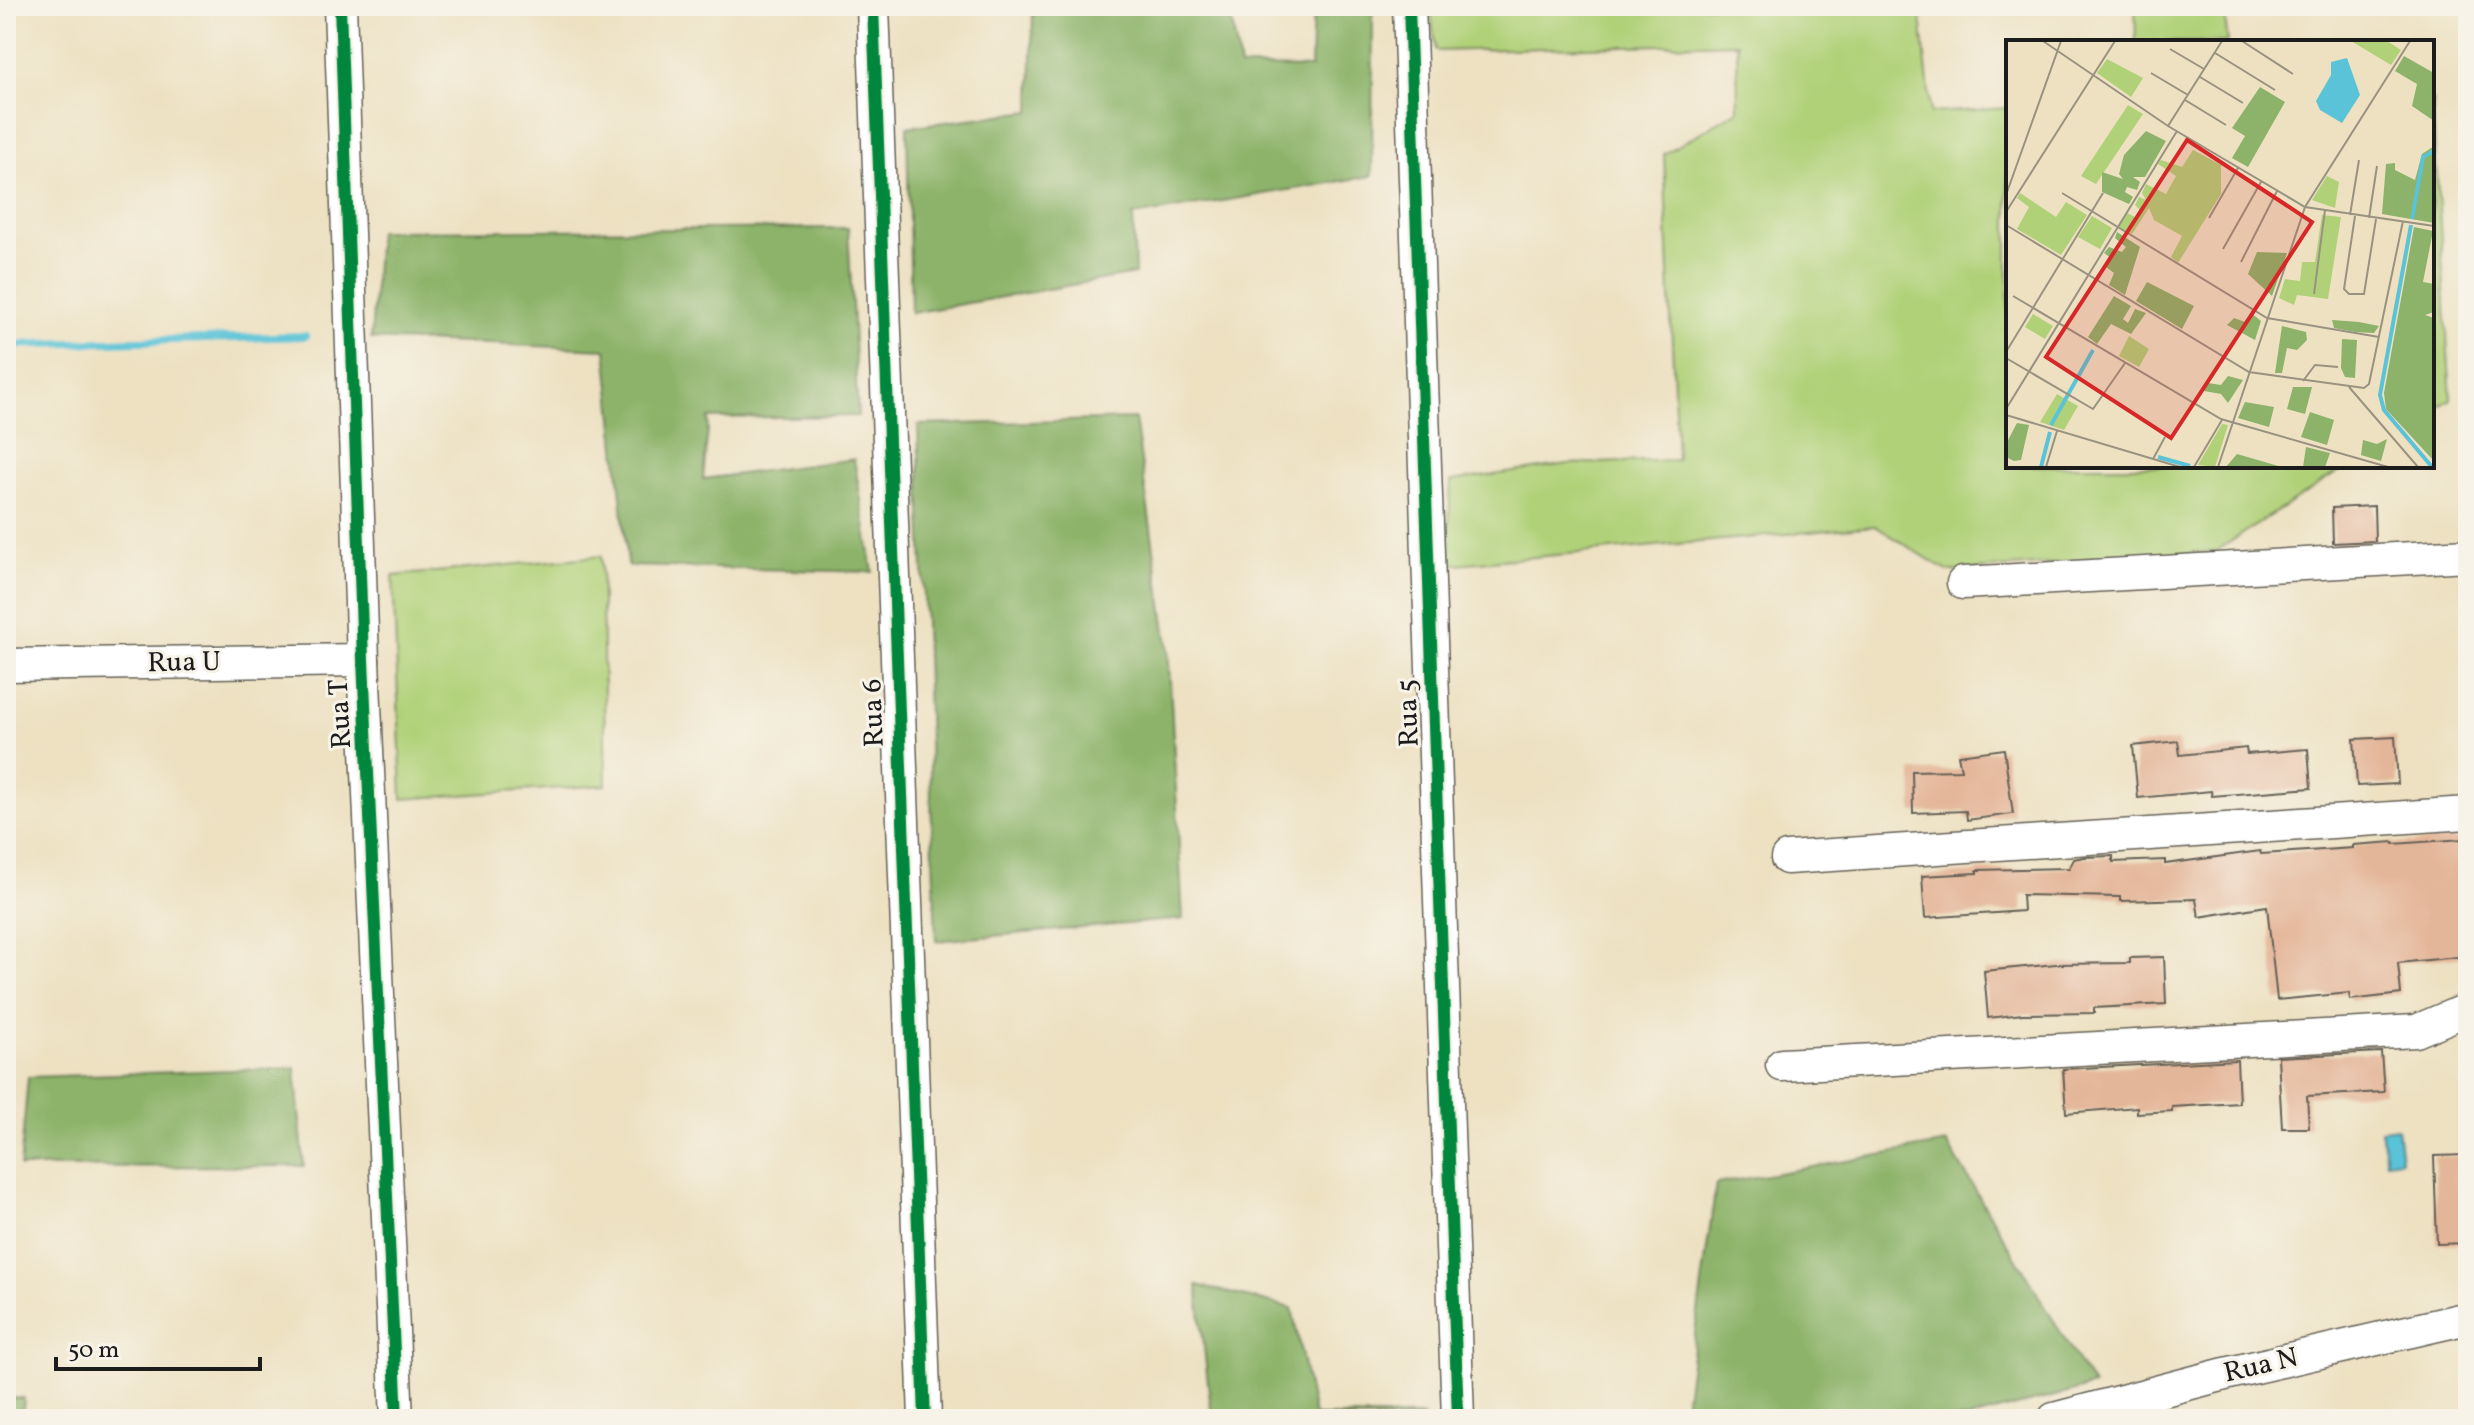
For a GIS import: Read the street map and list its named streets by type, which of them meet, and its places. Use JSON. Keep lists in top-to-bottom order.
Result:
{
  "streets": {
    "street": [
      "Rua U",
      "Rua 6",
      "Rua 5",
      "Rua T",
      "Rua N"
    ]
  },
  "crossings": [
    ["Rua U", "Rua T"]
  ],
  "scale_bar": "50 m"
}
